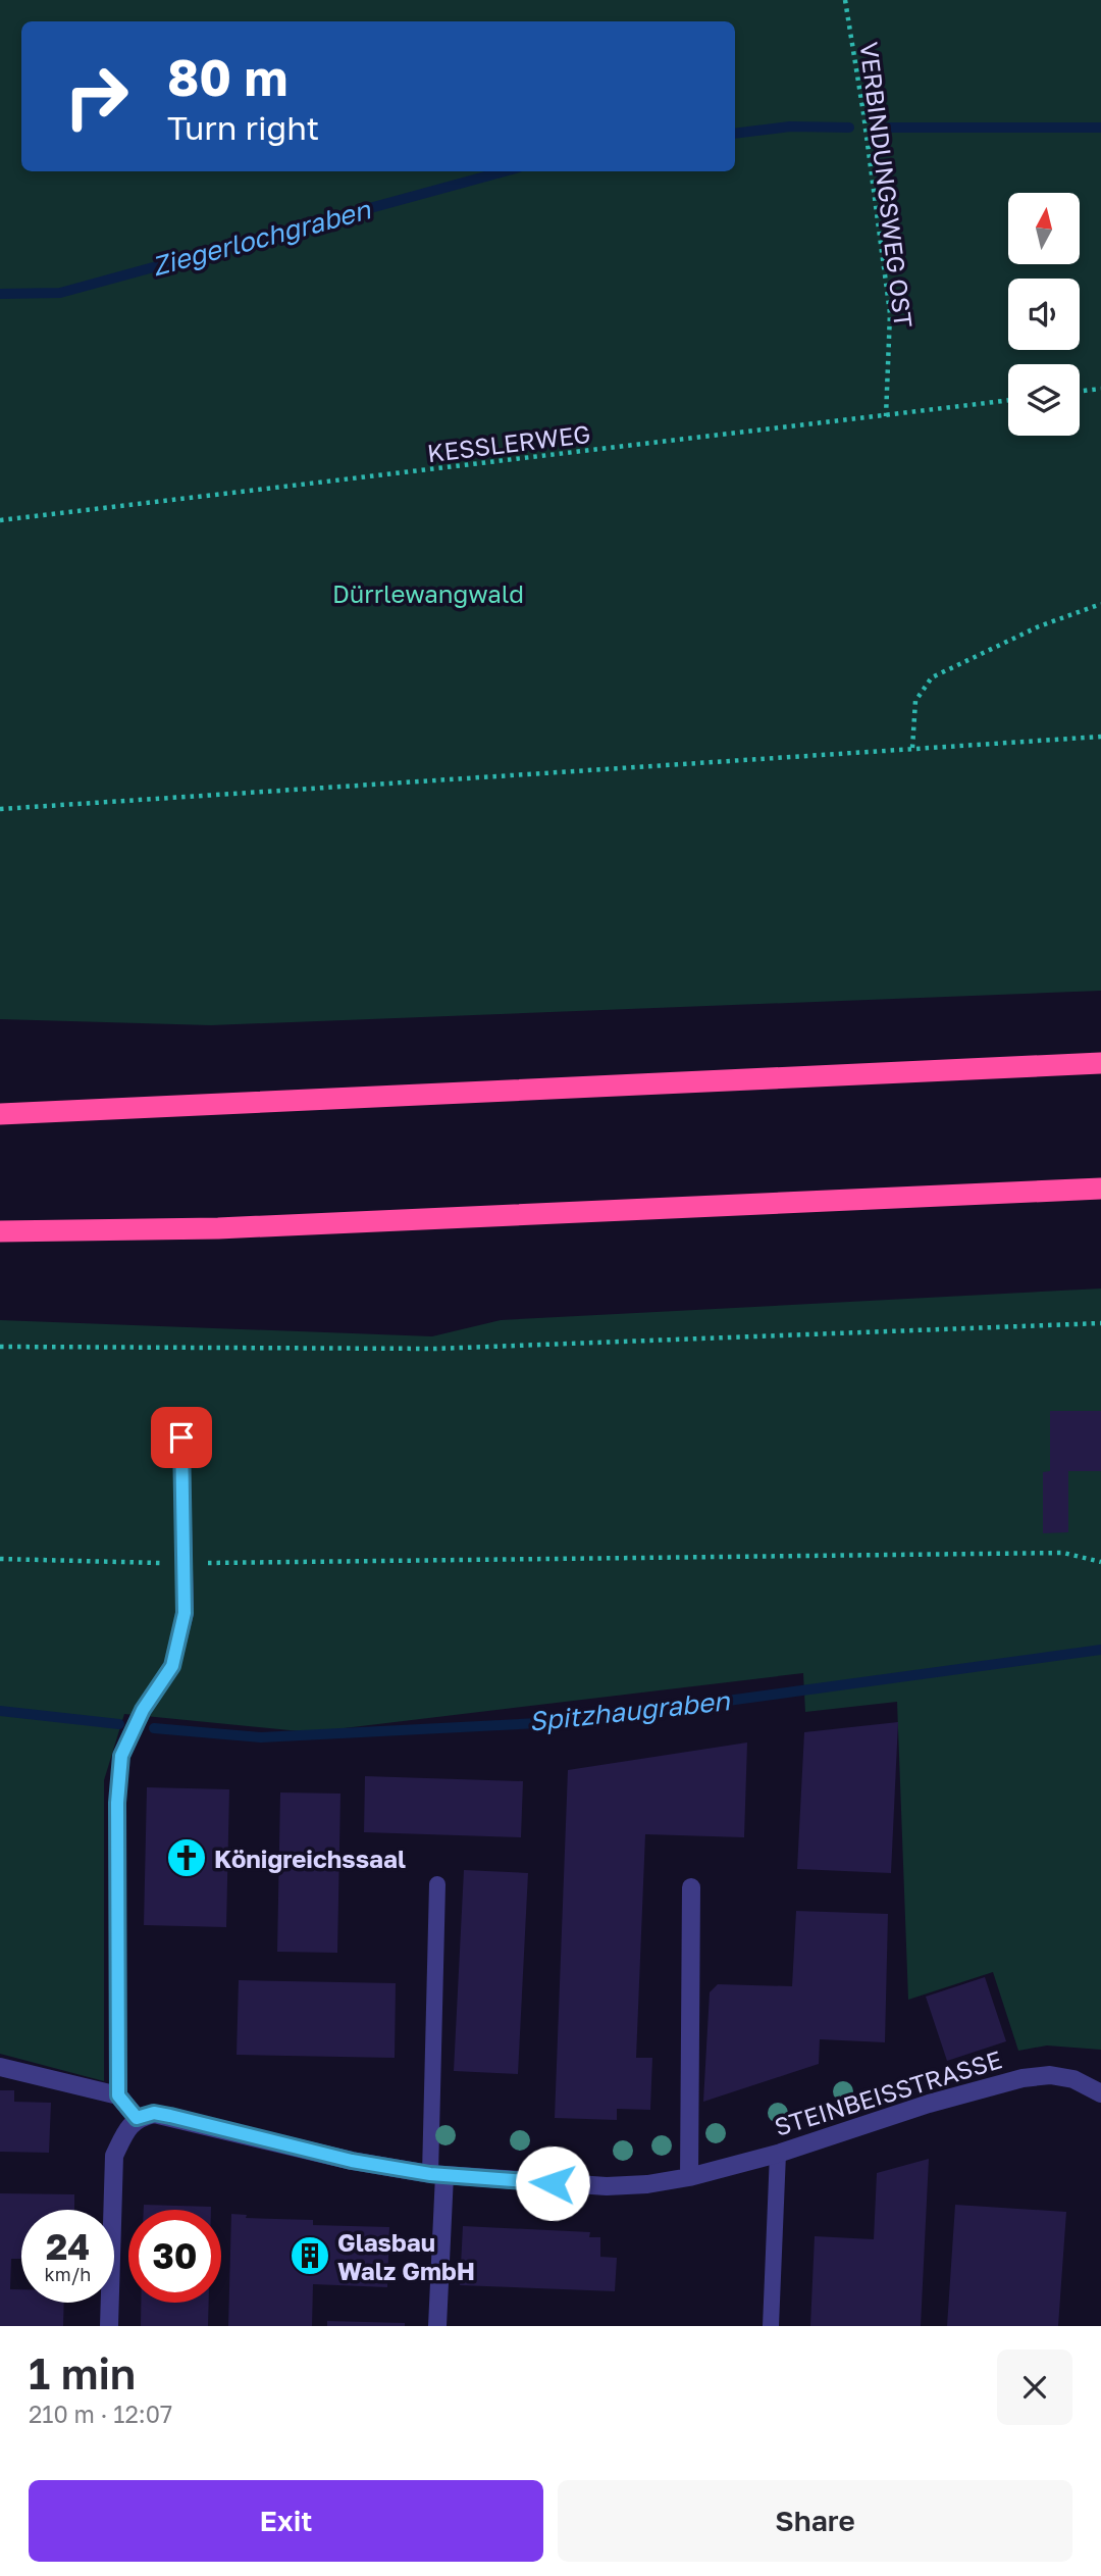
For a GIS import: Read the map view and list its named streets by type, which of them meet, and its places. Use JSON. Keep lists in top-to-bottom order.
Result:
{
  "streets": {
    "street": ["STEINBEISSTRASSE"],
    "path": ["VERBINDUNGSWEG OST", "KESSLERWEG"]
  },
  "crossings": [
    ["VERBINDUNGSWEG OST", "KESSLERWEG"]
  ],
  "water": ["Ziegerlochgraben", "Spitzhaugraben"],
  "parks": ["Dürrlewangwald"],
  "places": {
    "church": ["Königreichssaal"],
    "building": ["Glasbau Walz GmbH"]
  },
  "north": "top",
  "page": {
    "turn": ["80 m", "Turn right"],
    "speed": "24 km/h",
    "limit": "30",
    "heading": ["1 min", "210 m · 12:07"],
    "buttons": ["Exit", "Share"]
  }
}
